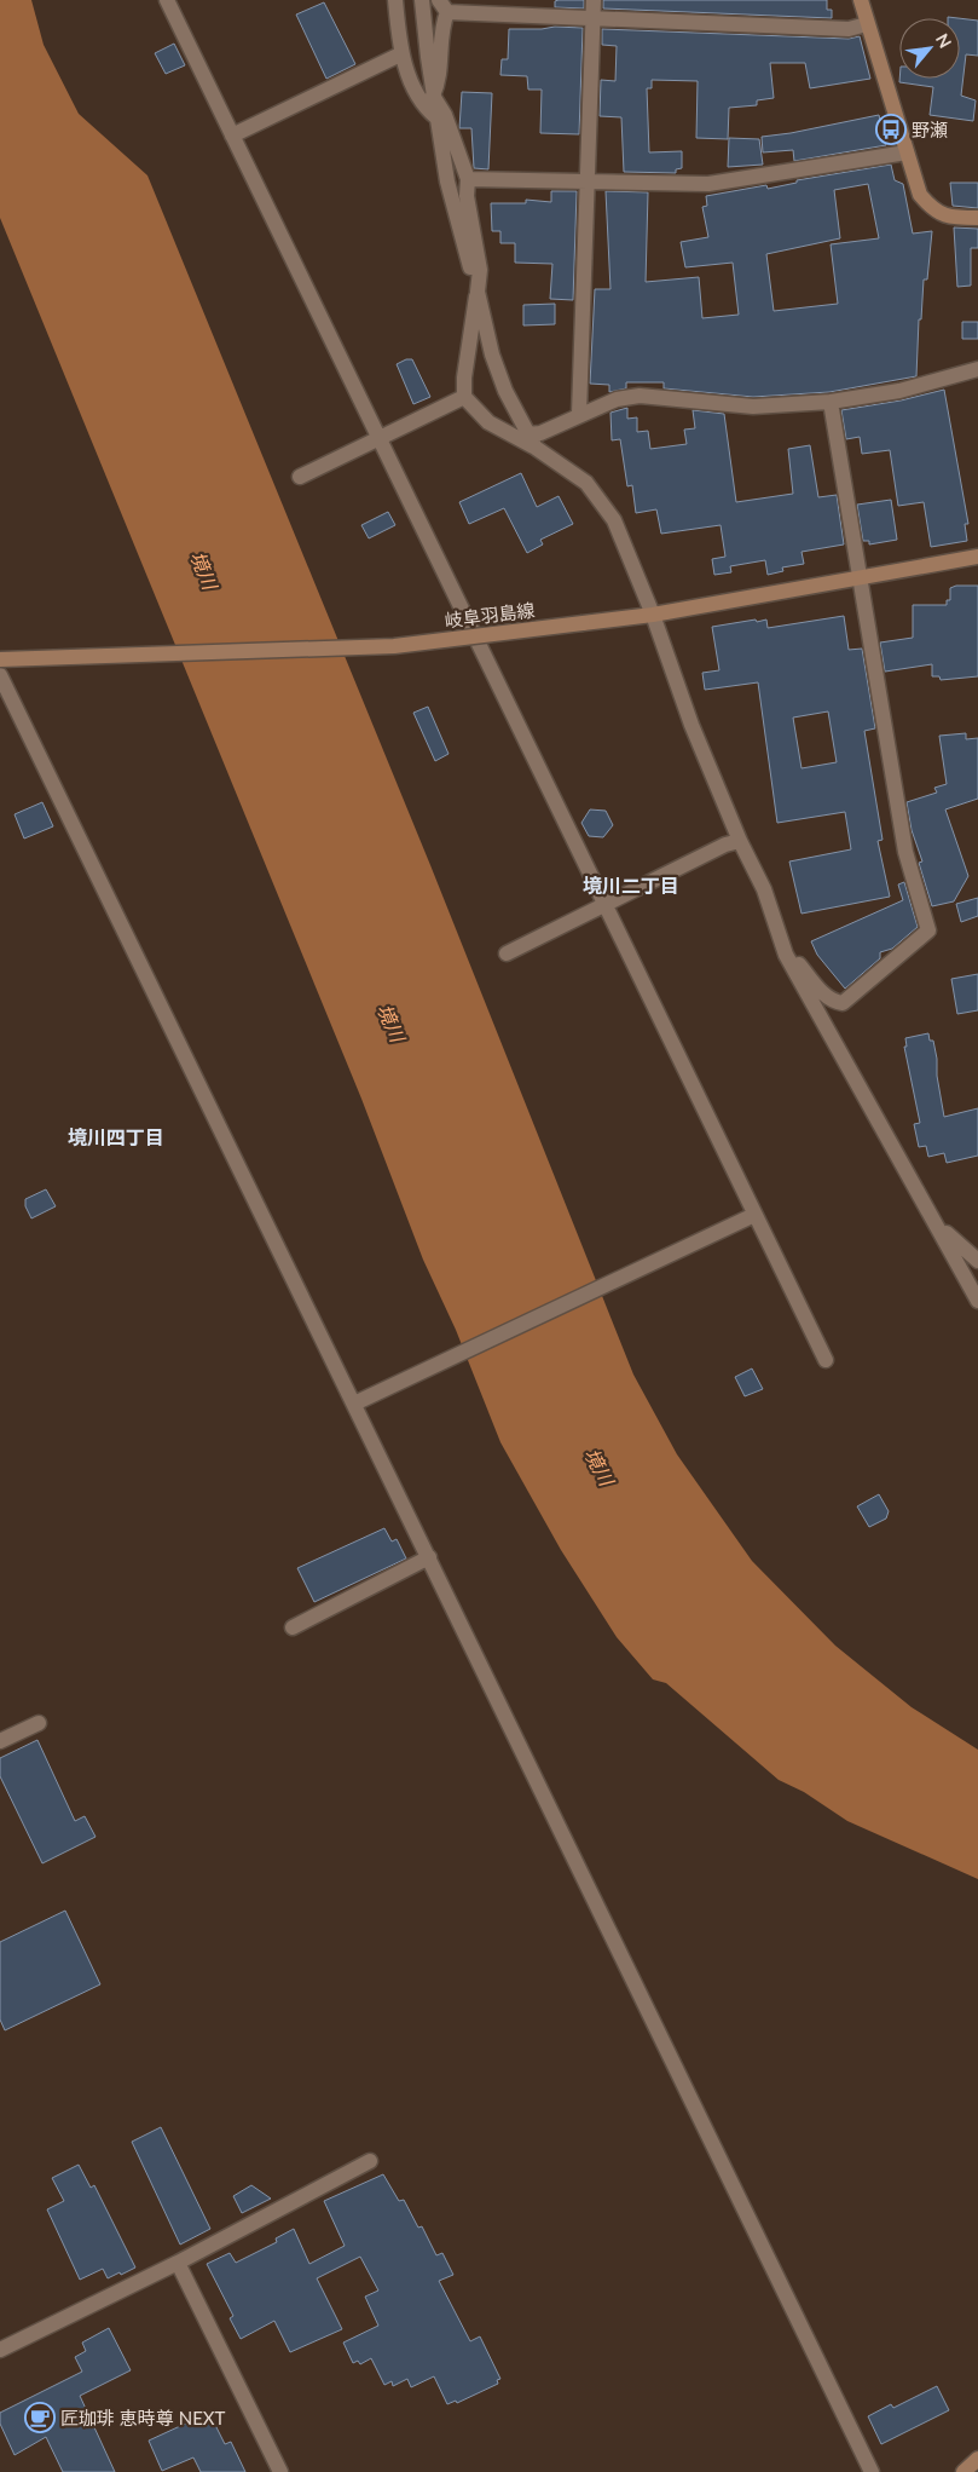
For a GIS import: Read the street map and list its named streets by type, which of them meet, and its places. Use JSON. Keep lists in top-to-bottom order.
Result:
{
  "streets": {
    "main road": ["岐阜羽島線"]
  },
  "districts": ["境川二丁目", "境川四丁目"],
  "water": ["境川"],
  "places": {
    "bus stop": ["野瀬"],
    "cafe": ["匠珈琲 恵時尊 NEXT"]
  },
  "north": "top right"
}
